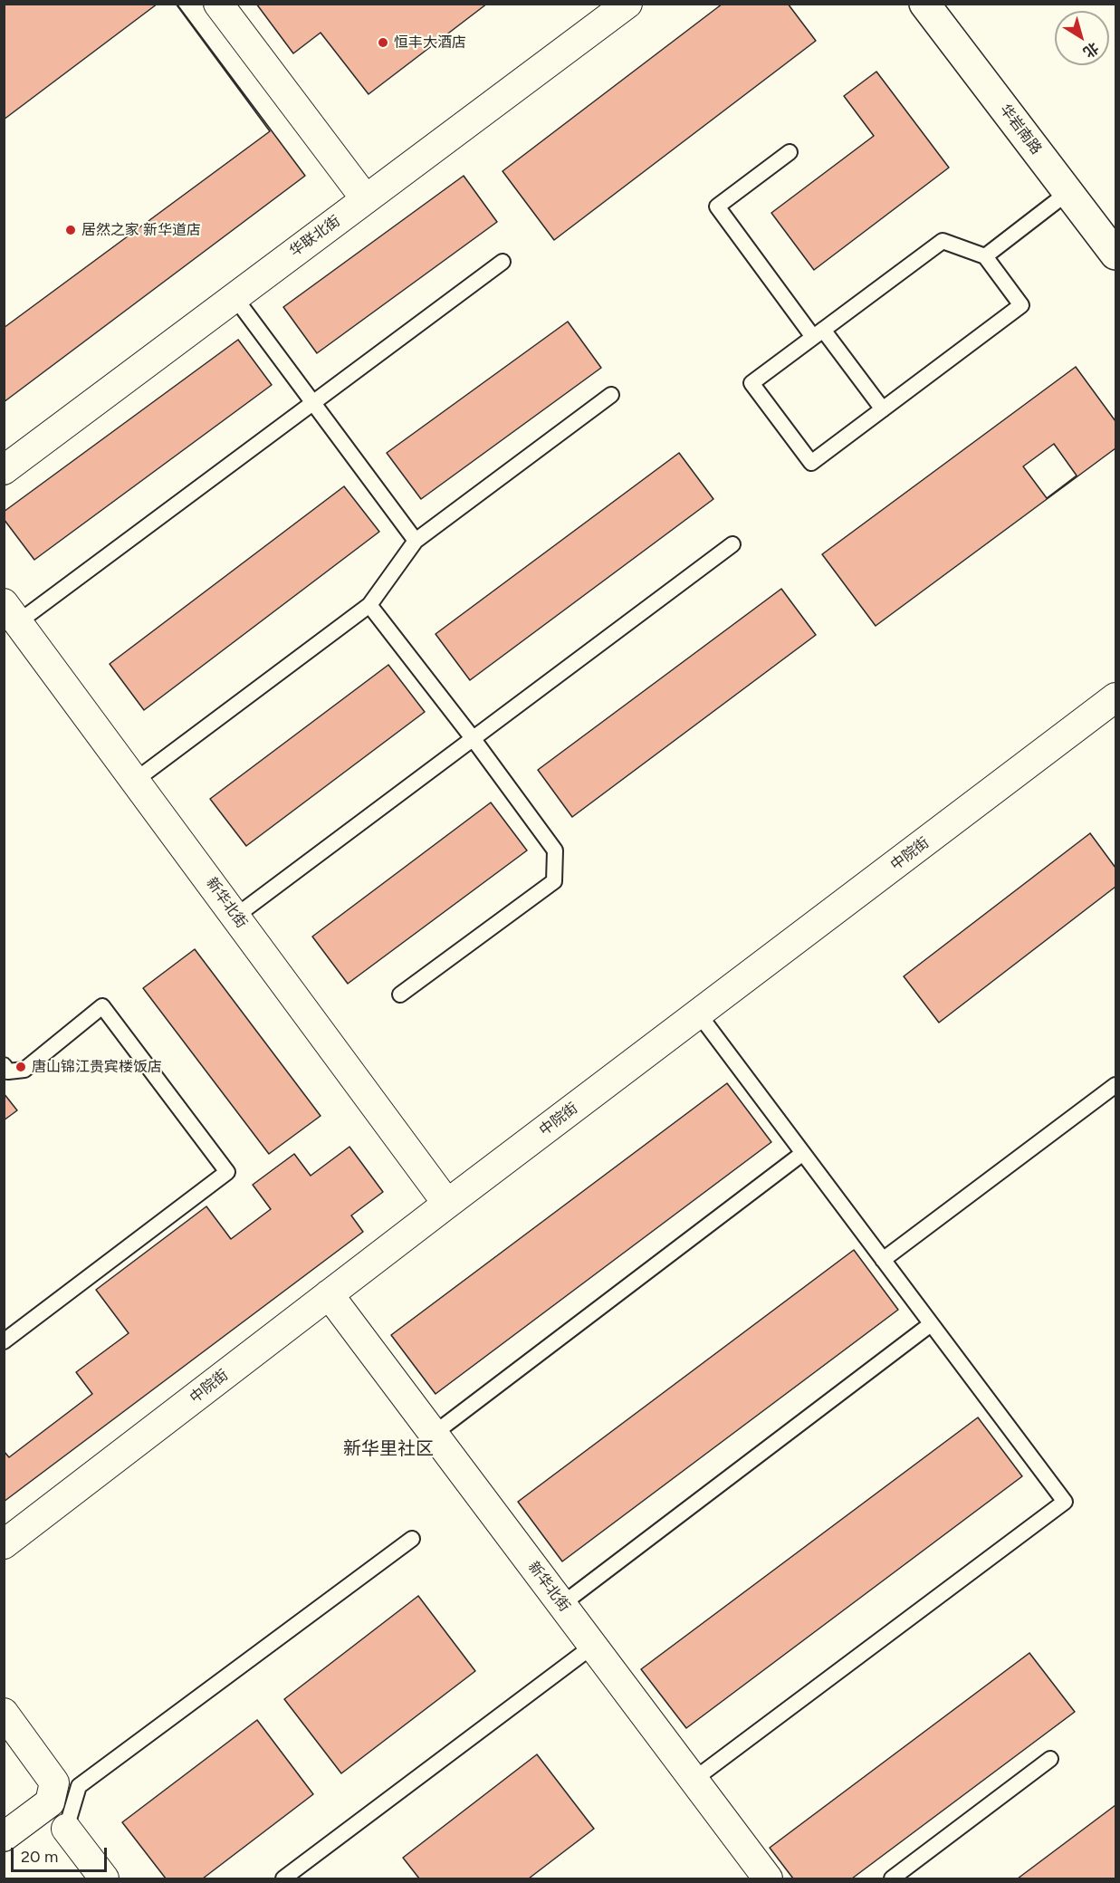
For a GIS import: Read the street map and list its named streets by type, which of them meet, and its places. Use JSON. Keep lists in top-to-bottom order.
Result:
{
  "streets": {
    "street": [
      "华岩南路",
      "华联北街",
      "中院街",
      "新华北街"
    ]
  },
  "crossings": [
    ["中院街", "新华北街"]
  ],
  "districts": ["新华里社区"],
  "places": ["恒丰大酒店", "居然之家 新华道店", "唐山锦江贵宾楼饭店"],
  "scale_bar": "20 m",
  "north": "bottom right"
}
